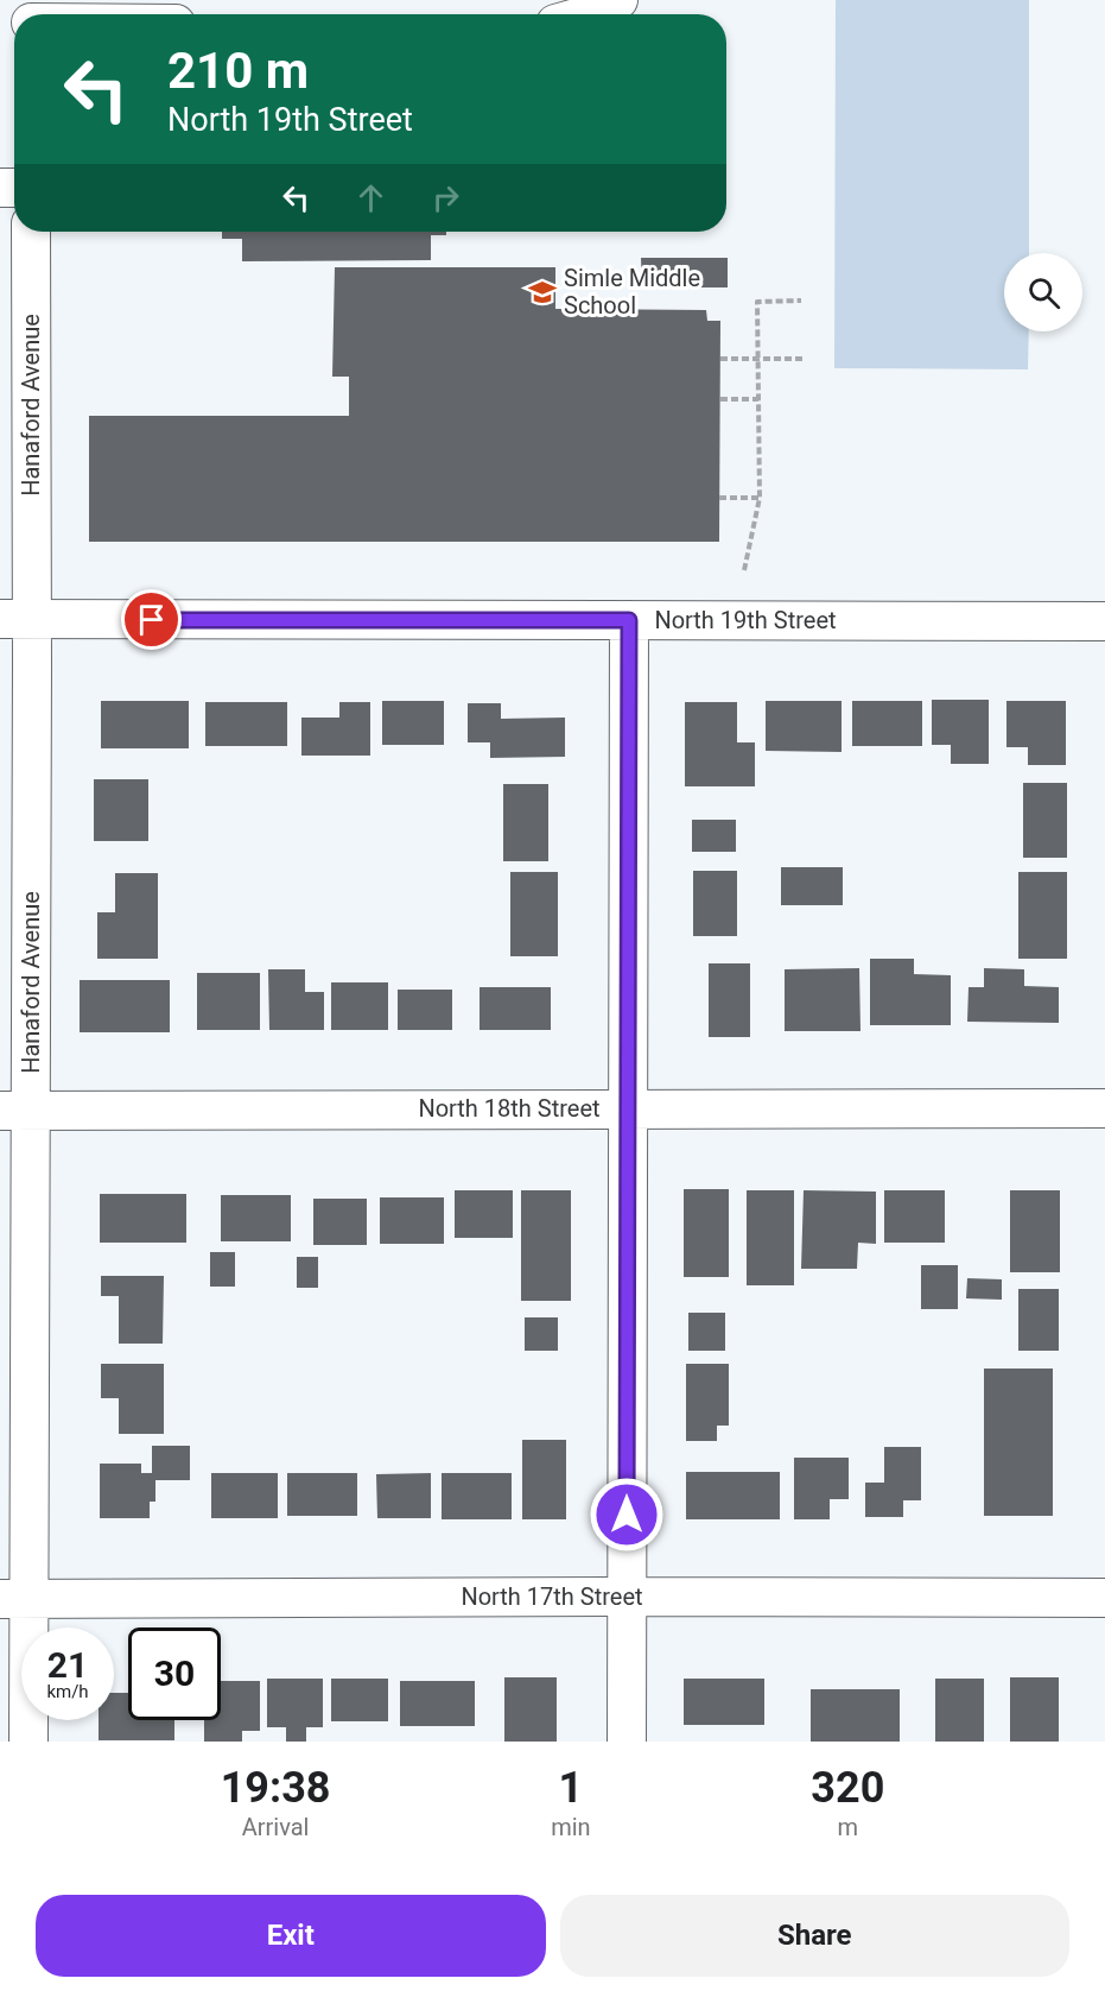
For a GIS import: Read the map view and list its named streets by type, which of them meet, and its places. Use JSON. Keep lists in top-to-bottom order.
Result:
{
  "streets": {
    "street": [
      "Hanaford Avenue",
      "North 19th Street",
      "North 18th Street",
      "North 17th Street"
    ]
  },
  "crossings": [
    ["Hanaford Avenue", "North 19th Street"],
    ["Hanaford Avenue", "North 18th Street"],
    ["Hanaford Avenue", "North 17th Street"]
  ],
  "places": {
    "school or university": ["Simle Middle School"]
  },
  "page": {
    "turn": ["210 m", "North 19th Street"],
    "speed": "21 km/h",
    "limit": "30",
    "eta": [
      "19:38",
      "Arrival",
      "1",
      "min",
      "320",
      "m"
    ],
    "buttons": ["Exit", "Share"]
  }
}
